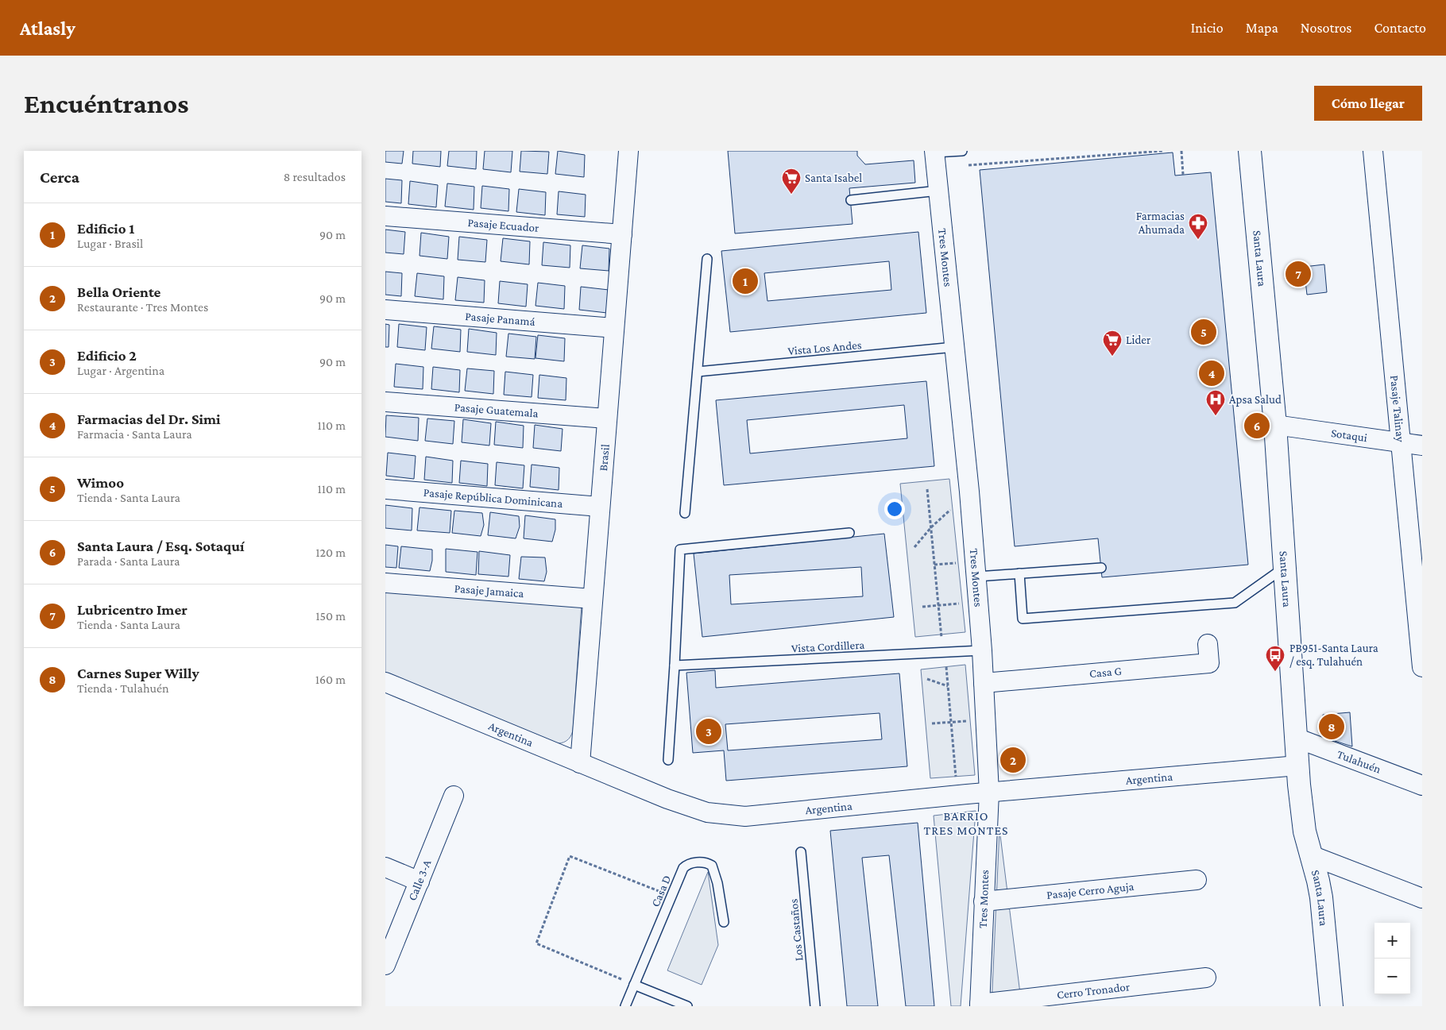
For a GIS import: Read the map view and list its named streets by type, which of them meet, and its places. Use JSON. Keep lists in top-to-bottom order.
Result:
{
  "streets": {
    "street": [
      "Pasaje Ecuador",
      "Tres Montes",
      "Santa Laura",
      "Pasaje Panamá",
      "Pasaje Talinay",
      "Pasaje Guatemala",
      "Sotaqui",
      "Brasil",
      "Pasaje República Dominicana",
      "Pasaje Jamaica",
      "Casa G",
      "Argentina",
      "Tulahuén",
      "Calle 3-A",
      "Pasaje Cerro Aguja",
      "Cerro Tronador"
    ],
    "lane": [
      "Vista Los Andes",
      "Vista Cordillera",
      "Casa D",
      "Los Castaños"
    ]
  },
  "crossings": [
    ["Pasaje Ecuador", "Brasil"],
    ["Tres Montes", "Vista Los Andes"],
    ["Tres Montes", "Vista Cordillera"],
    ["Tres Montes", "Casa G"],
    ["Tres Montes", "Argentina"],
    ["Tres Montes", "Pasaje Cerro Aguja"],
    ["Tres Montes", "Cerro Tronador"],
    ["Santa Laura", "Sotaqui"],
    ["Santa Laura", "Argentina"],
    ["Santa Laura", "Tulahuén"],
    ["Pasaje Panamá", "Brasil"],
    ["Pasaje Talinay", "Sotaqui"],
    ["Pasaje Guatemala", "Brasil"],
    ["Brasil", "Pasaje República Dominicana"],
    ["Brasil", "Pasaje Jamaica"],
    ["Brasil", "Argentina"]
  ],
  "districts": ["BARRIO TRES MONTES"],
  "places": {
    "supermarket": ["Santa Isabel", "Lider"],
    "pharmacy": ["Farmacias Ahumada"],
    "hospital": ["Apsa Salud"],
    "bus stop": ["PB951-Santa Laura / esq. Tulahuén"]
  },
  "page": {
    "header": "Atlasly",
    "nav": [
      "Inicio",
      "Mapa",
      "Nosotros",
      "Contacto"
    ],
    "buttons": "Cómo llegar",
    "title": "Encuéntranos",
    "heading": ["Cerca", "8 resultados"],
    "list": [
      {
        "mark": "1",
        "name": "Edificio 1",
        "note": "Lugar · Brasil",
        "value": "90 m"
      },
      {
        "mark": "2",
        "name": "Bella Oriente",
        "note": "Restaurante · Tres Montes",
        "value": "90 m"
      },
      {
        "mark": "3",
        "name": "Edificio 2",
        "note": "Lugar · Argentina",
        "value": "90 m"
      },
      {
        "mark": "4",
        "name": "Farmacias del Dr. Simi",
        "note": "Farmacia · Santa Laura",
        "value": "110 m"
      },
      {
        "mark": "5",
        "name": "Wimoo",
        "note": "Tienda · Santa Laura",
        "value": "110 m"
      },
      {
        "mark": "6",
        "name": "Santa Laura / Esq. Sotaquí",
        "note": "Parada · Santa Laura",
        "value": "120 m"
      },
      {
        "mark": "7",
        "name": "Lubricentro Imer",
        "note": "Tienda · Santa Laura",
        "value": "150 m"
      },
      {
        "mark": "8",
        "name": "Carnes Super Willy",
        "note": "Tienda · Tulahuén",
        "value": "160 m"
      }
    ],
    "pins": [
      "7",
      "1",
      "5",
      "4",
      "6",
      "8",
      "3",
      "2"
    ],
    "map_buttons": ["+", "−"]
  }
}
